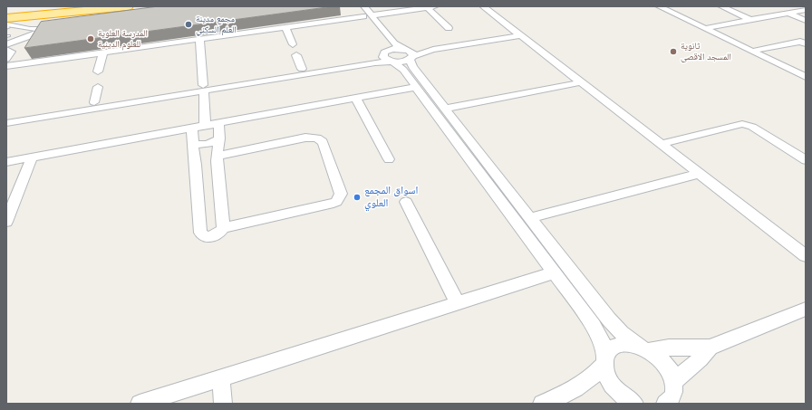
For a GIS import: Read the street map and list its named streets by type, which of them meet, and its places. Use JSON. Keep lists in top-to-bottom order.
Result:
{
  "places": [
    "مجمع مدينة العلم السكني",
    "المدرسة العلوية للعلوم الدينية",
    "ثانوية المسجد الاقصى",
    "اسواق المجمع العلوي"
  ]
}
